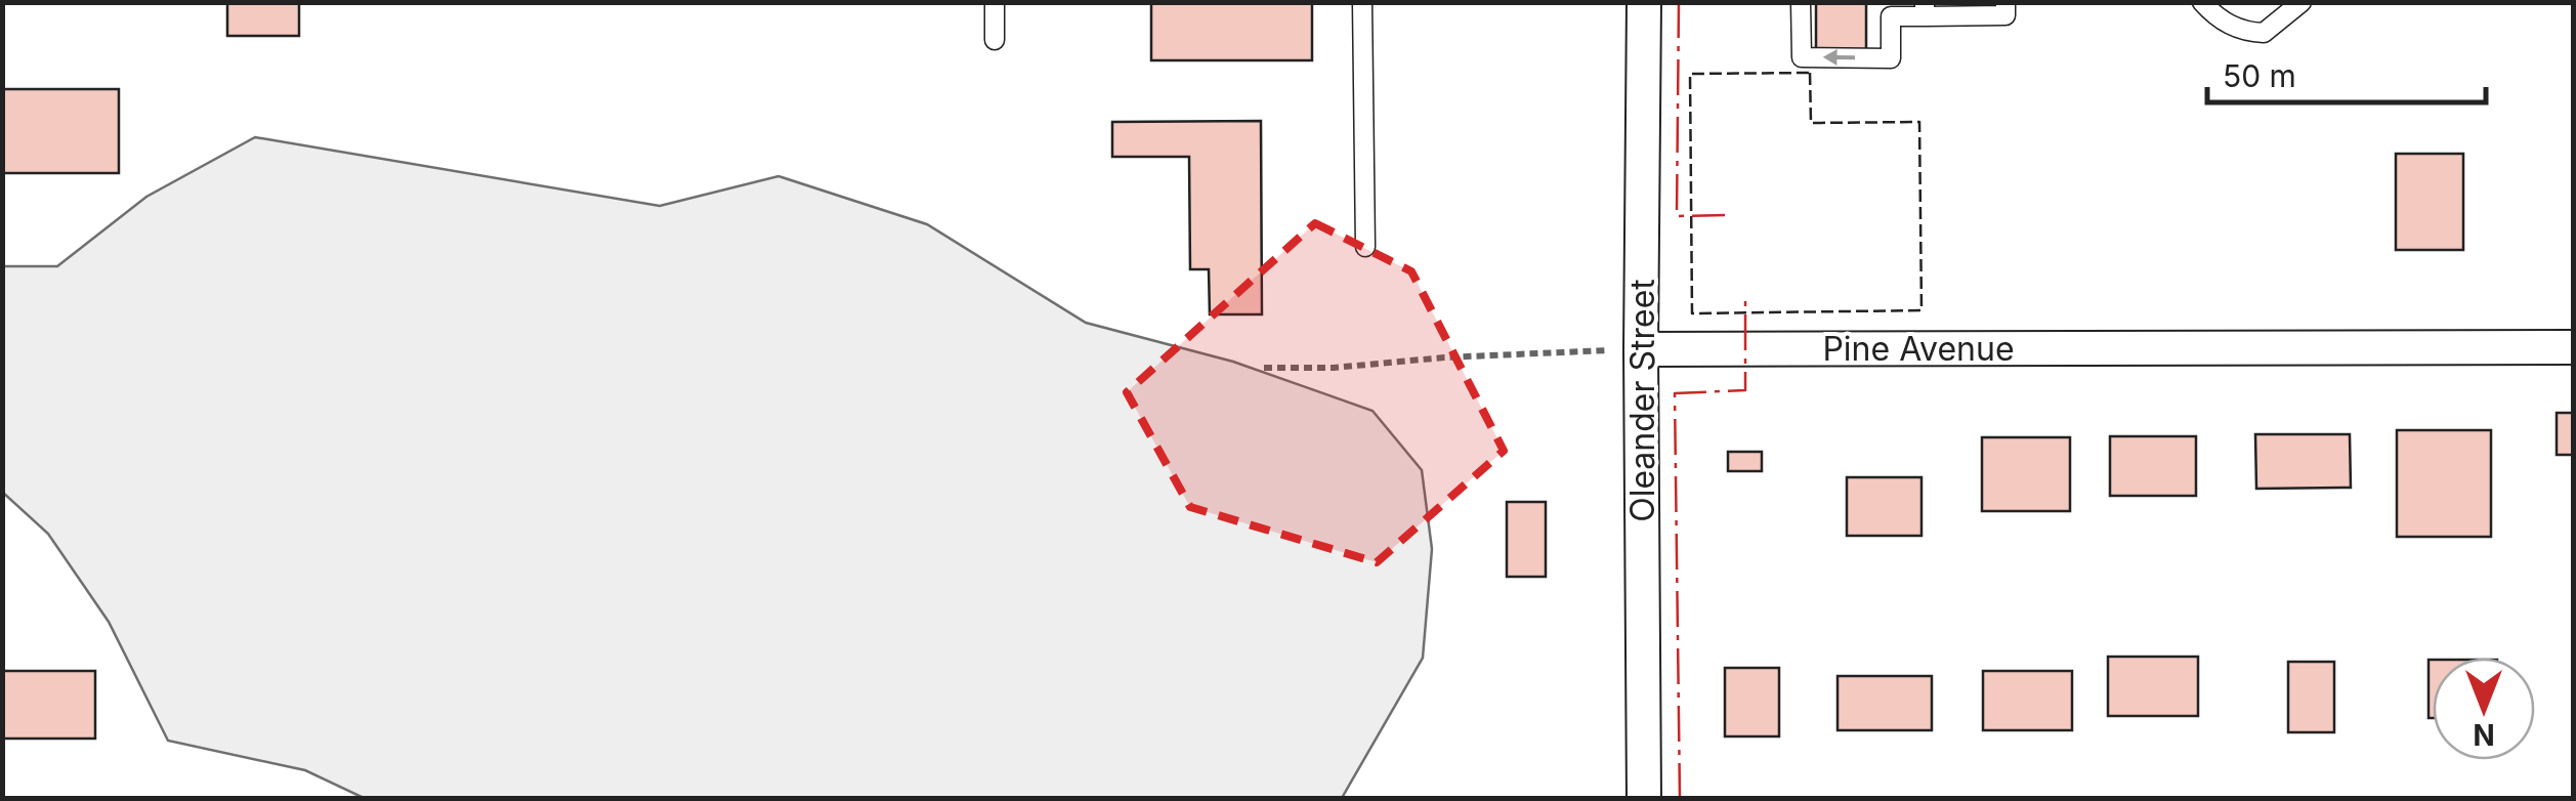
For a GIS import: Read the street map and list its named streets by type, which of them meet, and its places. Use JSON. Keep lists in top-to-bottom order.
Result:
{
  "streets": {
    "street": ["Pine Avenue", "Oleander Street"]
  },
  "crossings": [
    ["Pine Avenue", "Oleander Street"]
  ],
  "scale_bar": "50 m",
  "north": "bottom"
}
